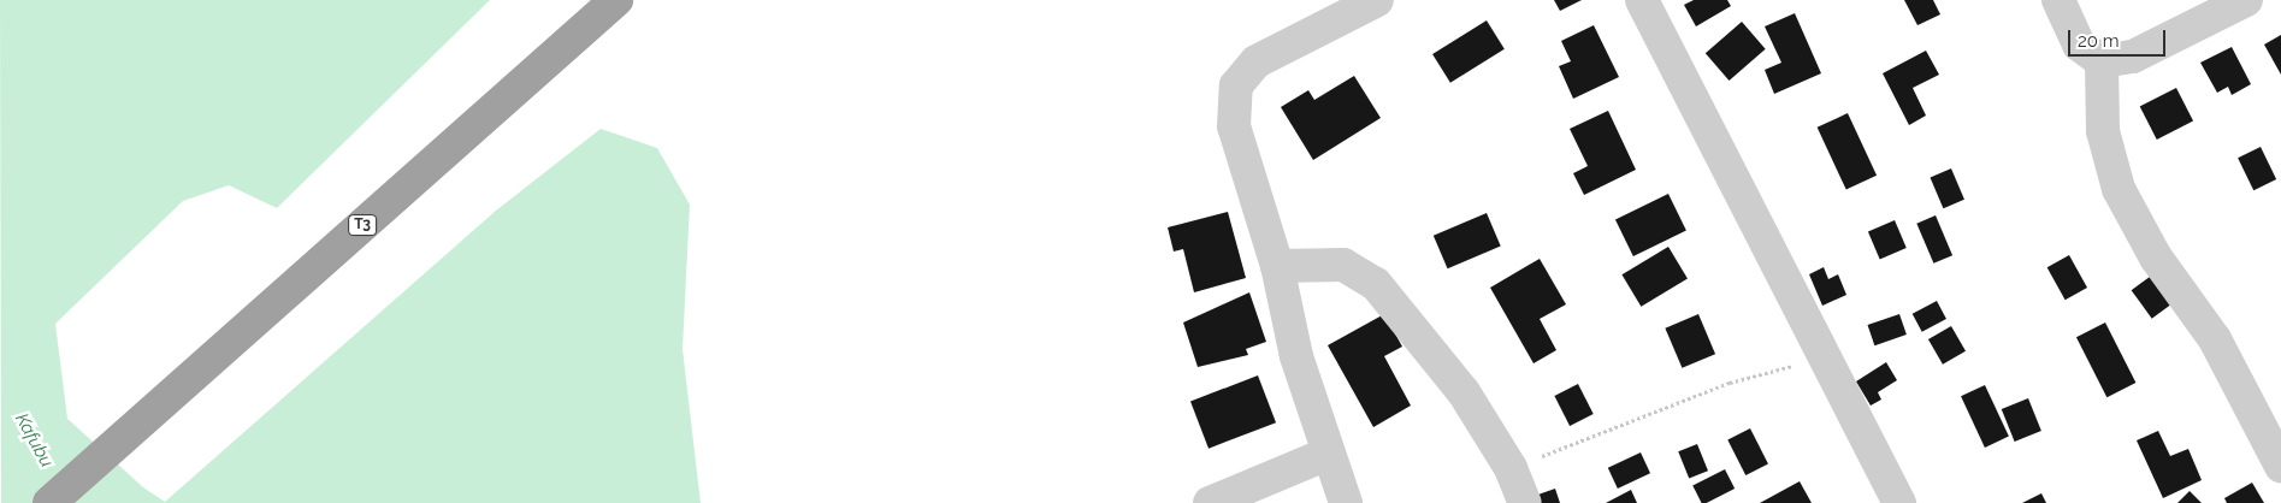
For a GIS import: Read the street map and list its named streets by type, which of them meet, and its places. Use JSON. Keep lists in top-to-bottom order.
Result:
{
  "streets": {
    "highway": ["T3"]
  },
  "water": ["Kafubu"],
  "scale_bar": "20 m"
}
